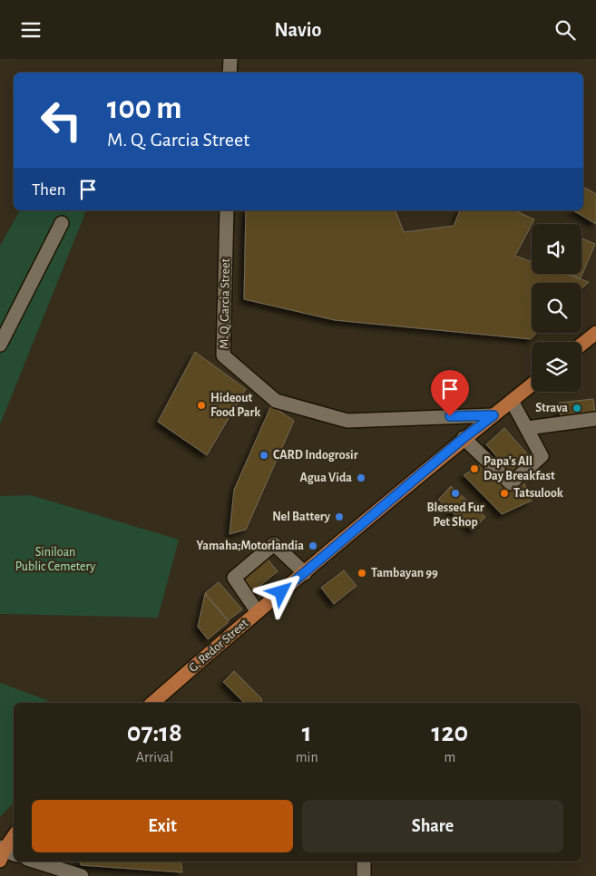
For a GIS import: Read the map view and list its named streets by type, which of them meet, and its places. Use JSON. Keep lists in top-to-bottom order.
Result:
{
  "streets": {
    "main road": ["G. Redor Street"],
    "street": ["M. Q. Garcia Street"]
  },
  "crossings": [
    ["M. Q. Garcia Street", "G. Redor Street"]
  ],
  "parks": ["Siniloan Public Cemetery"],
  "places": [
    "Hideout Food Park",
    "Strava",
    "CARD Indogrosir",
    "Papa's All Day Breakfast",
    "Agua Vida",
    "Blessed Fur Pet Shop",
    "Tatsulook",
    "Nel Battery",
    "Yamaha;Motorlandia",
    "Tambayan 99"
  ],
  "page": {
    "header": "Navio",
    "turn": ["100 m", "M. Q. Garcia Street"],
    "then": "Then",
    "eta": [
      "07:18",
      "Arrival",
      "1",
      "min",
      "120",
      "m"
    ],
    "buttons": ["Exit", "Share"]
  }
}
